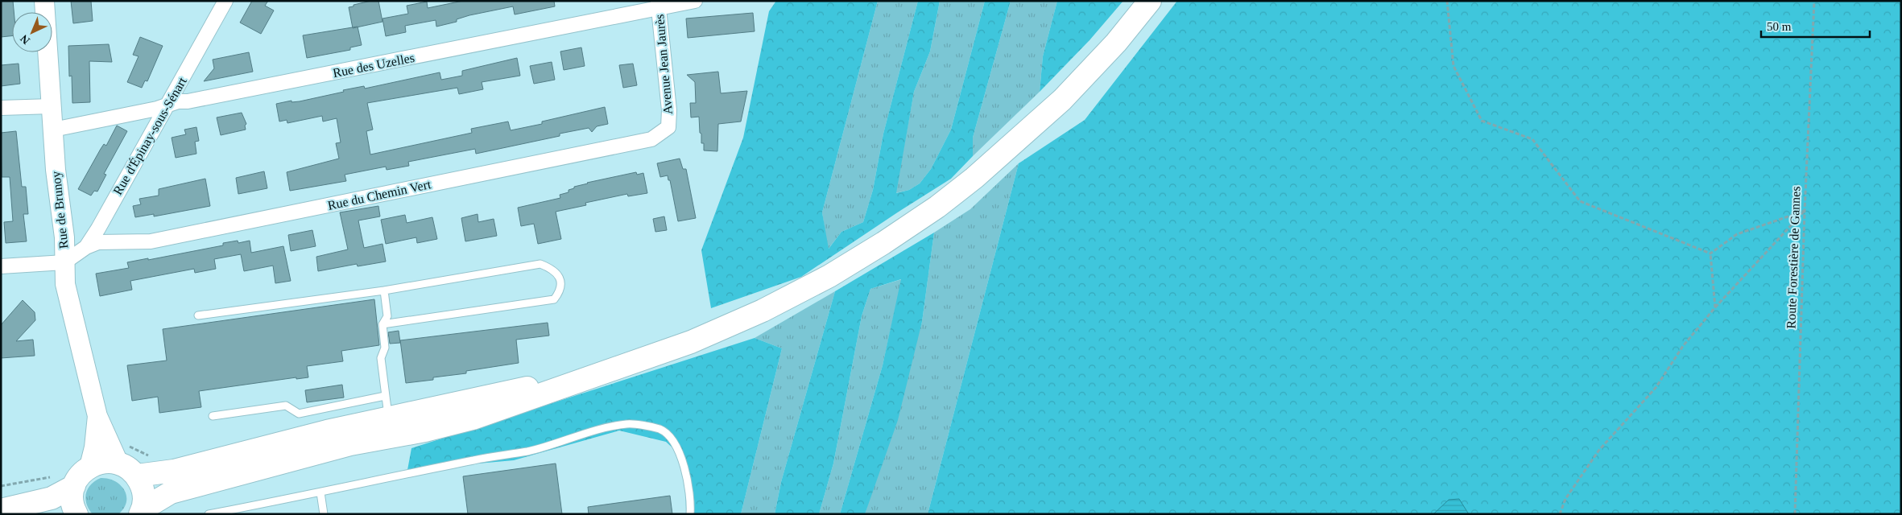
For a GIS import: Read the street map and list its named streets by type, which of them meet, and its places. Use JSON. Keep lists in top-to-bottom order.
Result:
{
  "streets": {
    "street": [
      "Avenue Jean Jaurès",
      "Rue des Uzelles",
      "Rue d'Épinay-sous-Sénart",
      "Rue du Chemin Vert",
      "Rue de Brunoy"
    ],
    "path": ["Route Forestière de Gannes"]
  },
  "crossings": [
    ["Avenue Jean Jaurès", "Rue des Uzelles"],
    ["Avenue Jean Jaurès", "Rue du Chemin Vert"],
    ["Rue des Uzelles", "Rue d'Épinay-sous-Sénart"],
    ["Rue des Uzelles", "Rue de Brunoy"],
    ["Rue d'Épinay-sous-Sénart", "Rue du Chemin Vert"],
    ["Rue d'Épinay-sous-Sénart", "Rue de Brunoy"]
  ],
  "scale_bar": "50 m",
  "north": "bottom left"
}
